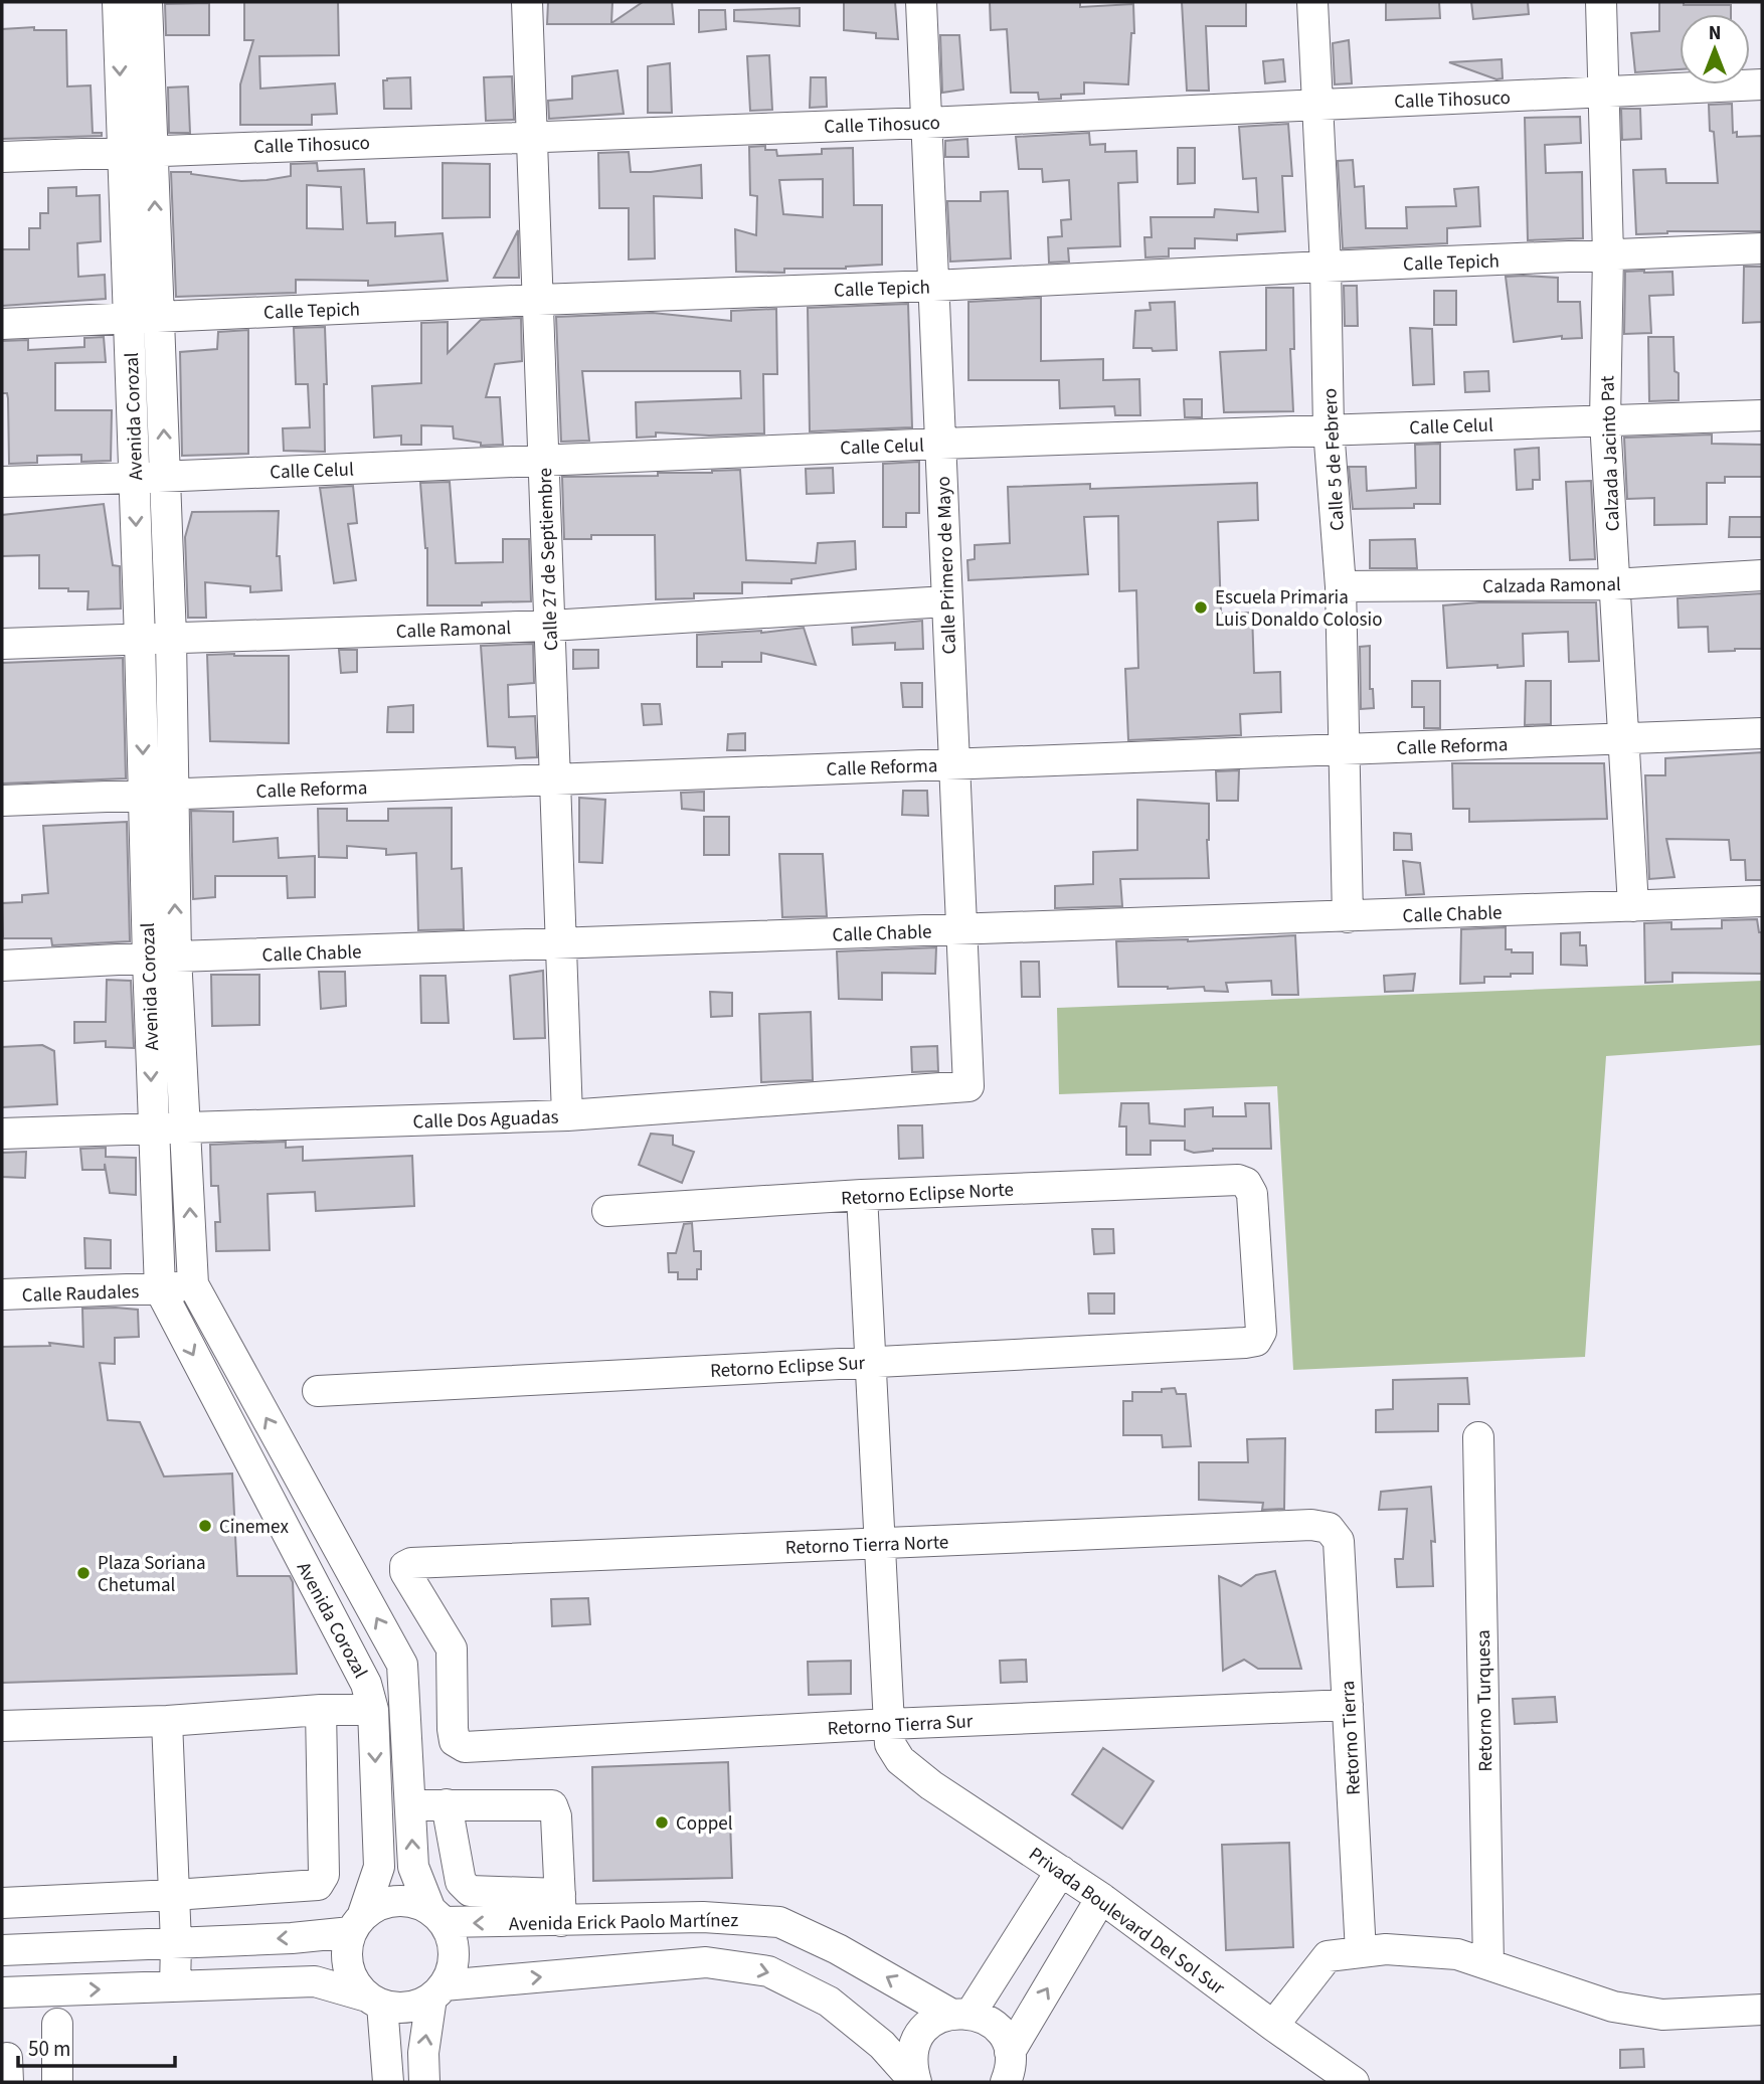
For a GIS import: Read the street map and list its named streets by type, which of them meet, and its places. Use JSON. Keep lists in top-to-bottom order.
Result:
{
  "streets": {
    "street": [
      "Calle Tihosuco",
      "Calle Tepich",
      "Avenida Corozal",
      "Calle Celul",
      "Calzada Jacinto Pat",
      "Calle 5 de Febrero",
      "Calle 27 de Septiembre",
      "Calle Primero de Mayo",
      "Calzada Ramonal",
      "Calle Ramonal",
      "Calle Reforma",
      "Calle Chable",
      "Calle Dos Aguadas",
      "Retorno Eclipse Norte",
      "Calle Raudales",
      "Retorno Eclipse Sur",
      "Retorno Tierra Norte",
      "Retorno Turquesa",
      "Retorno Tierra Sur",
      "Retorno Tierra",
      "Privada Boulevard Del Sol Sur",
      "Avenida Erick Paolo Martínez"
    ]
  },
  "crossings": [
    ["Calle Tihosuco", "Avenida Corozal"],
    ["Calle Tihosuco", "Calzada Jacinto Pat"],
    ["Calle Tihosuco", "Calle 5 de Febrero"],
    ["Calle Tihosuco", "Calle 27 de Septiembre"],
    ["Calle Tihosuco", "Calle Primero de Mayo"],
    ["Calle Tepich", "Avenida Corozal"],
    ["Calle Tepich", "Calzada Jacinto Pat"],
    ["Calle Tepich", "Calle 5 de Febrero"],
    ["Calle Tepich", "Calle 27 de Septiembre"],
    ["Calle Tepich", "Calle Primero de Mayo"],
    ["Avenida Corozal", "Calle Celul"],
    ["Avenida Corozal", "Calle Ramonal"],
    ["Avenida Corozal", "Calle Reforma"],
    ["Avenida Corozal", "Calle Chable"],
    ["Avenida Corozal", "Calle Dos Aguadas"],
    ["Avenida Corozal", "Calle Raudales"],
    ["Avenida Corozal", "Avenida Erick Paolo Martínez"],
    ["Calle Celul", "Calzada Jacinto Pat"],
    ["Calle Celul", "Calle 5 de Febrero"],
    ["Calle Celul", "Calle 27 de Septiembre"],
    ["Calle Celul", "Calle Primero de Mayo"],
    ["Calzada Jacinto Pat", "Calzada Ramonal"],
    ["Calzada Jacinto Pat", "Calle Reforma"],
    ["Calzada Jacinto Pat", "Calle Chable"],
    ["Calle 5 de Febrero", "Calzada Ramonal"],
    ["Calle 5 de Febrero", "Calle Reforma"],
    ["Calle 5 de Febrero", "Calle Chable"],
    ["Calle 27 de Septiembre", "Calle Ramonal"],
    ["Calle 27 de Septiembre", "Calle Reforma"],
    ["Calle 27 de Septiembre", "Calle Chable"],
    ["Calle 27 de Septiembre", "Calle Dos Aguadas"],
    ["Calle Primero de Mayo", "Calle Ramonal"],
    ["Calle Primero de Mayo", "Calle Reforma"],
    ["Calle Primero de Mayo", "Calle Chable"],
    ["Calle Primero de Mayo", "Calle Dos Aguadas"],
    ["Retorno Eclipse Norte", "Retorno Eclipse Sur"],
    ["Retorno Tierra Norte", "Retorno Tierra Sur"],
    ["Retorno Tierra Norte", "Retorno Tierra"],
    ["Retorno Tierra Sur", "Retorno Tierra"],
    ["Retorno Tierra Sur", "Privada Boulevard Del Sol Sur"]
  ],
  "places": [
    "Escuela Primaria Luis Donaldo Colosio",
    "Cinemex",
    "Plaza Soriana Chetumal",
    "Coppel"
  ],
  "scale_bar": "50 m",
  "north": "top"
}
